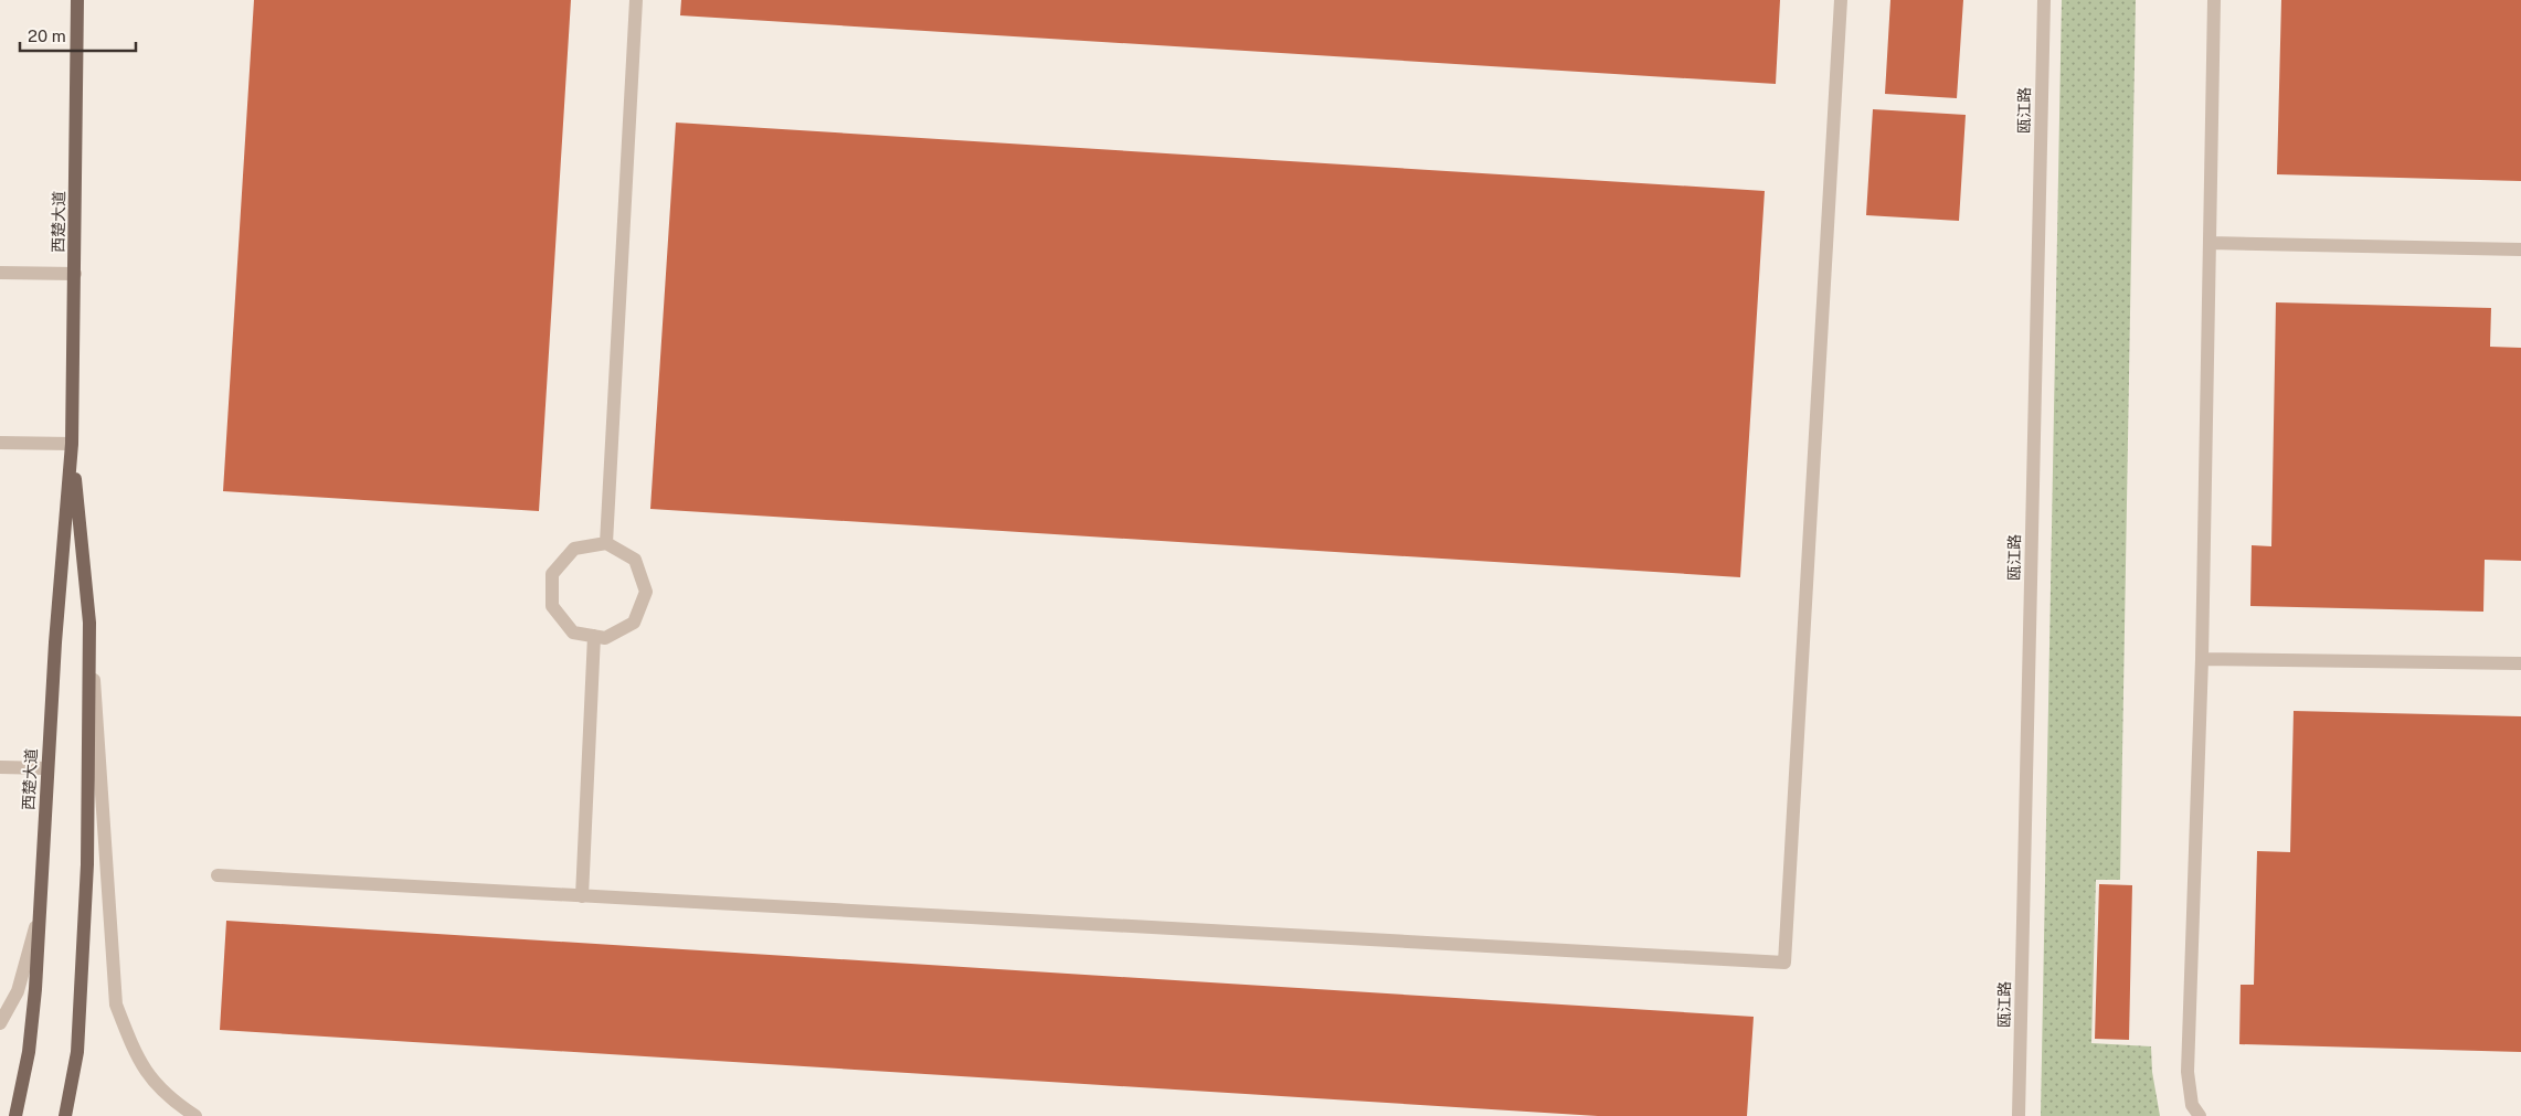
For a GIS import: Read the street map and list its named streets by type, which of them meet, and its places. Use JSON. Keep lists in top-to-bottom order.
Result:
{
  "streets": {
    "main road": ["西楚大道"],
    "street": ["瓯江路"]
  },
  "scale_bar": "20 m"
}
